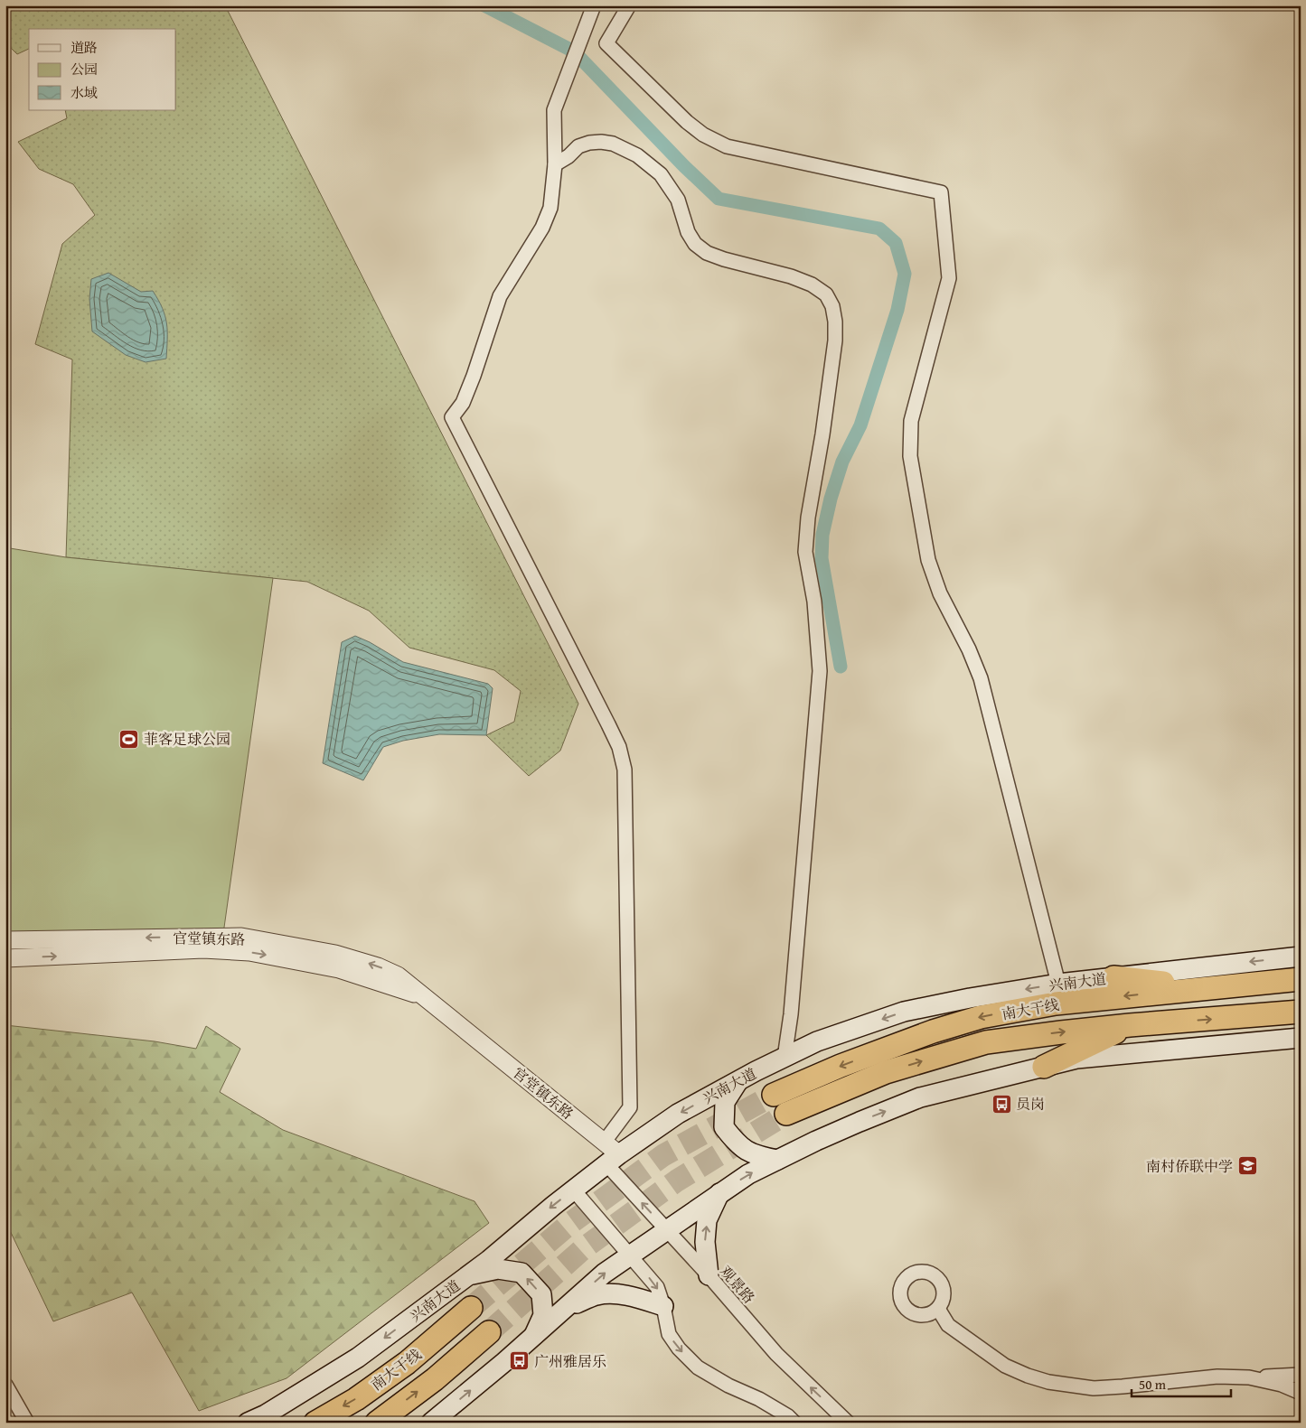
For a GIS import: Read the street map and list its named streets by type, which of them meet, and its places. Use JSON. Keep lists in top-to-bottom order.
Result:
{
  "streets": {
    "highway": ["南大干线"],
    "main road": ["兴南大道"],
    "street": ["官堂镇东路", "观景路"]
  },
  "crossings": [
    ["官堂镇东路", "兴南大道"],
    ["官堂镇东路", "观景路"],
    ["兴南大道", "观景路"]
  ],
  "places": {
    "sports": ["菲客足球公园"],
    "bus stop": ["员岗", "广州雅居乐"],
    "school or university": ["南村侨联中学"]
  },
  "legend": ["道路", "公园", "水域"],
  "scale_bar": "50 m"
}
